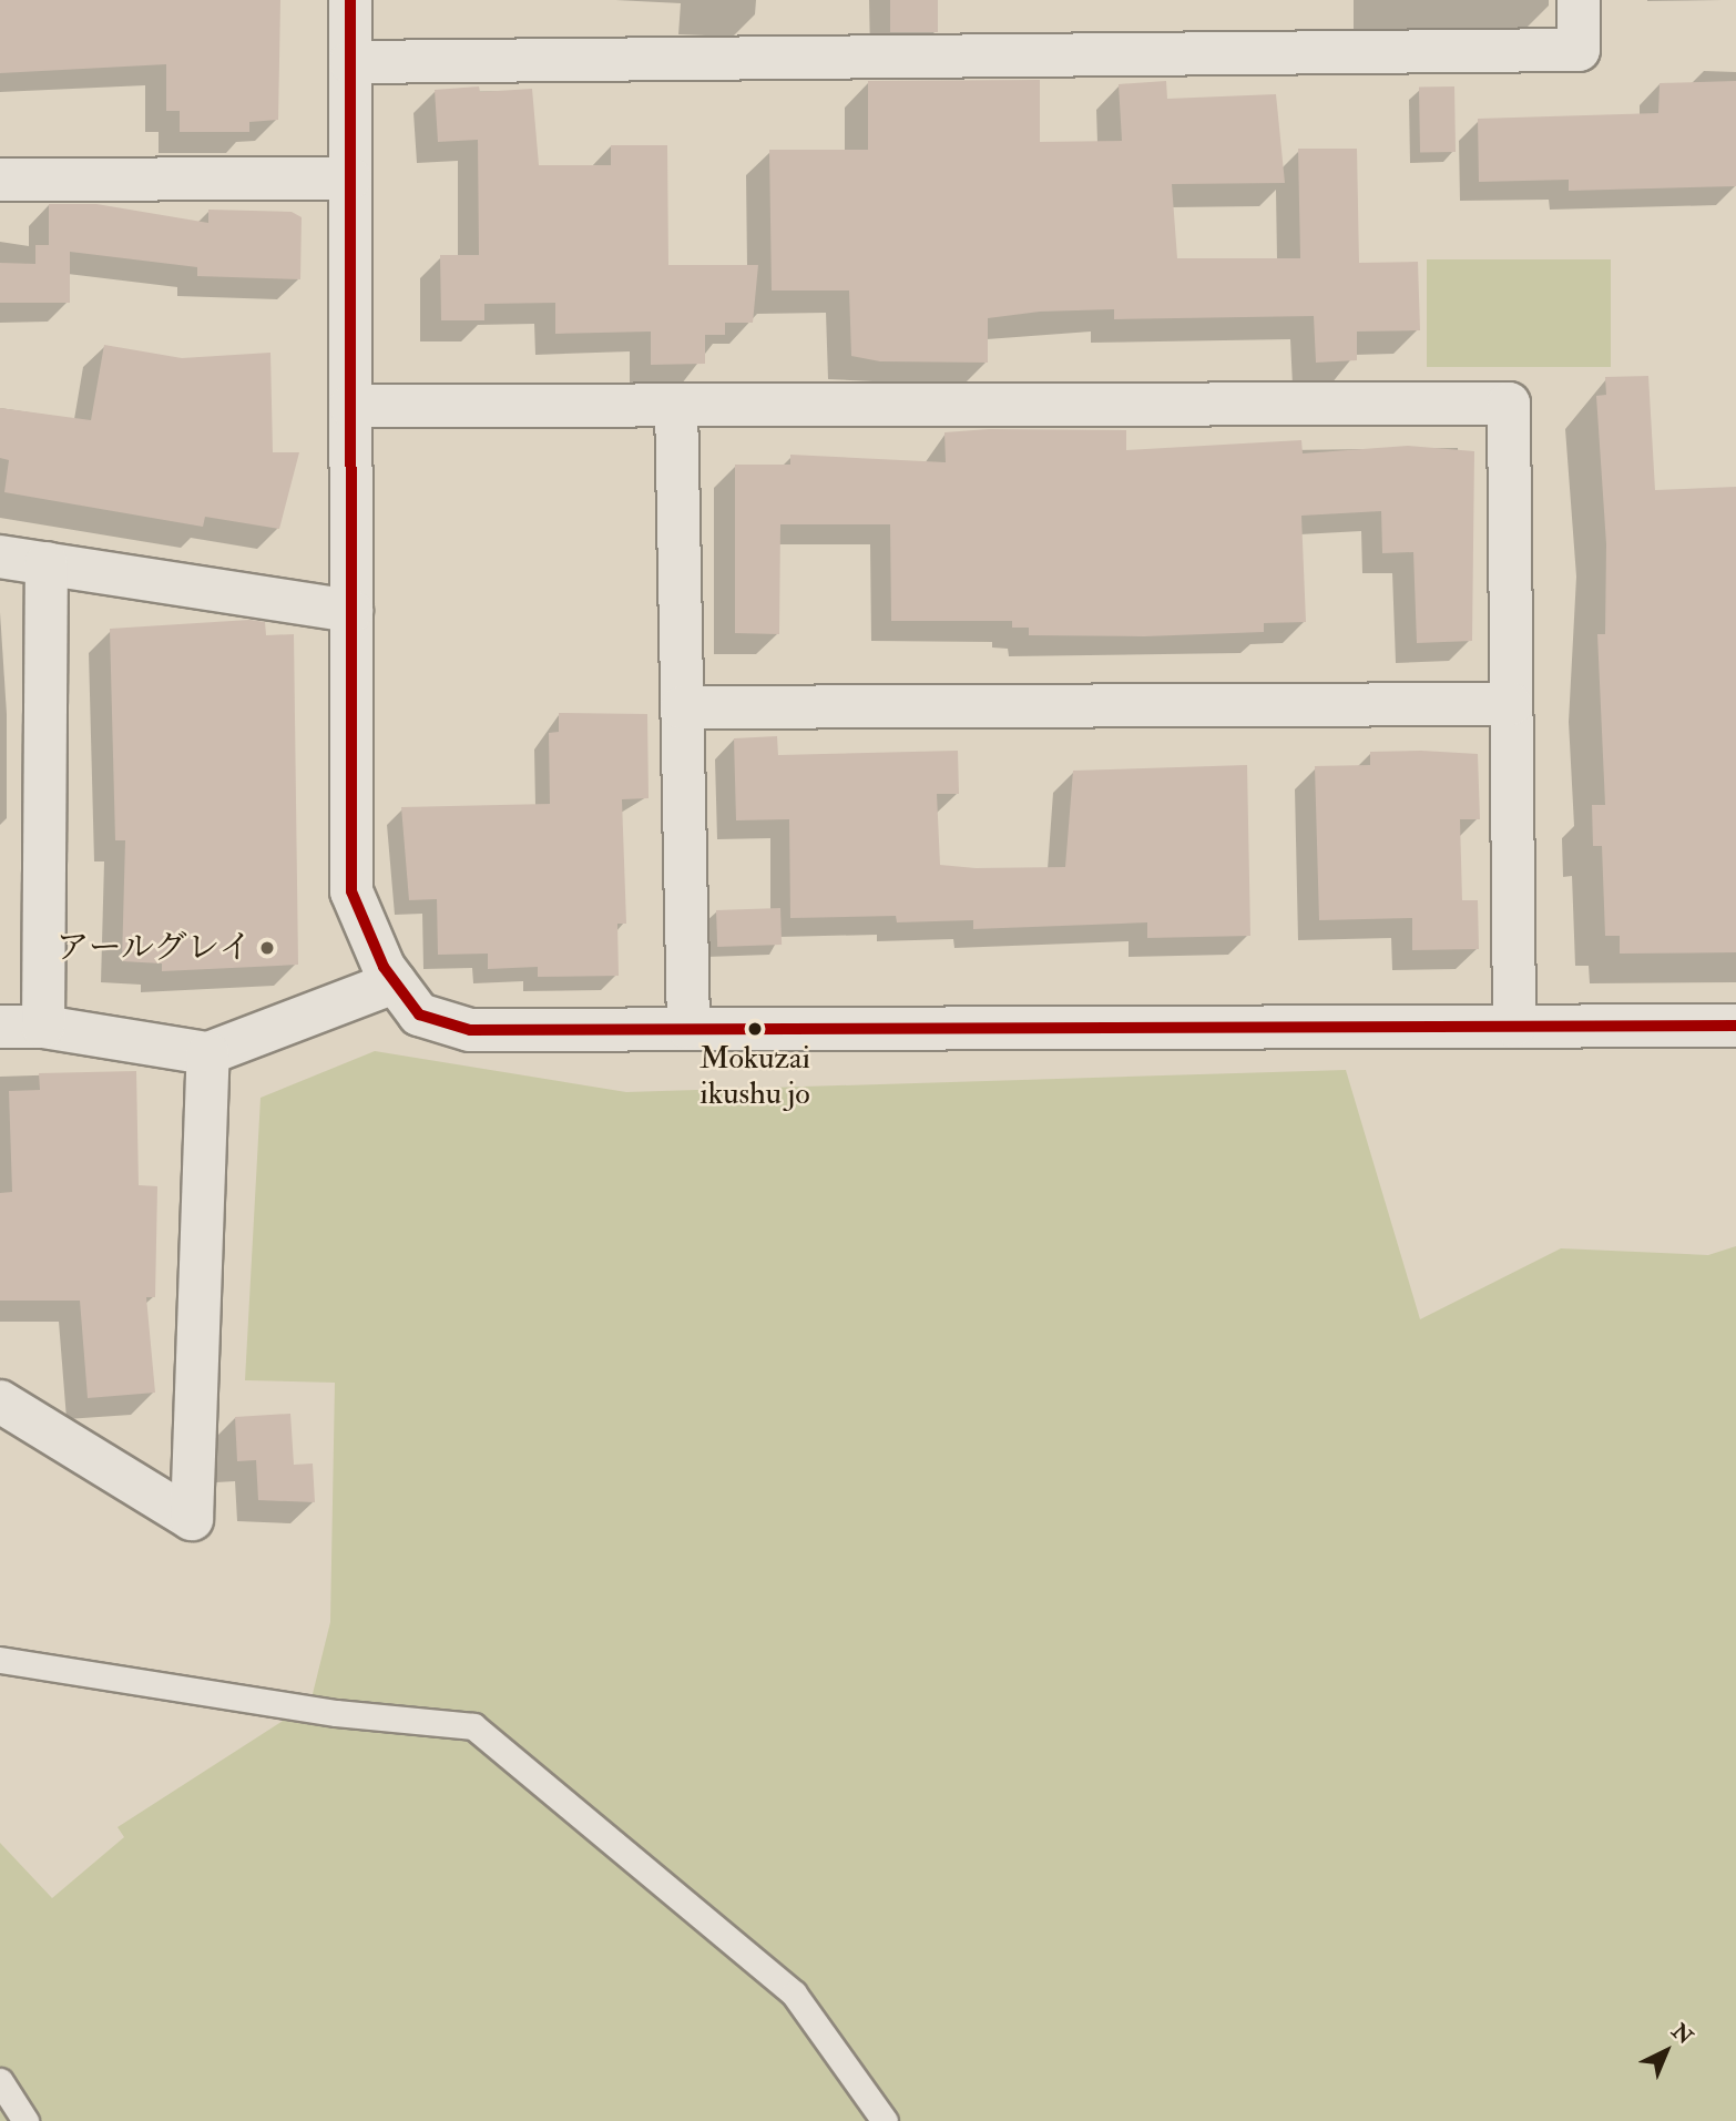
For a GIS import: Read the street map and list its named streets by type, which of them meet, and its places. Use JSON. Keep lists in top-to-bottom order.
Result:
{
  "places": ["アールグレイ", "Mokuzai ikushu jo"],
  "north": "top right"
}
